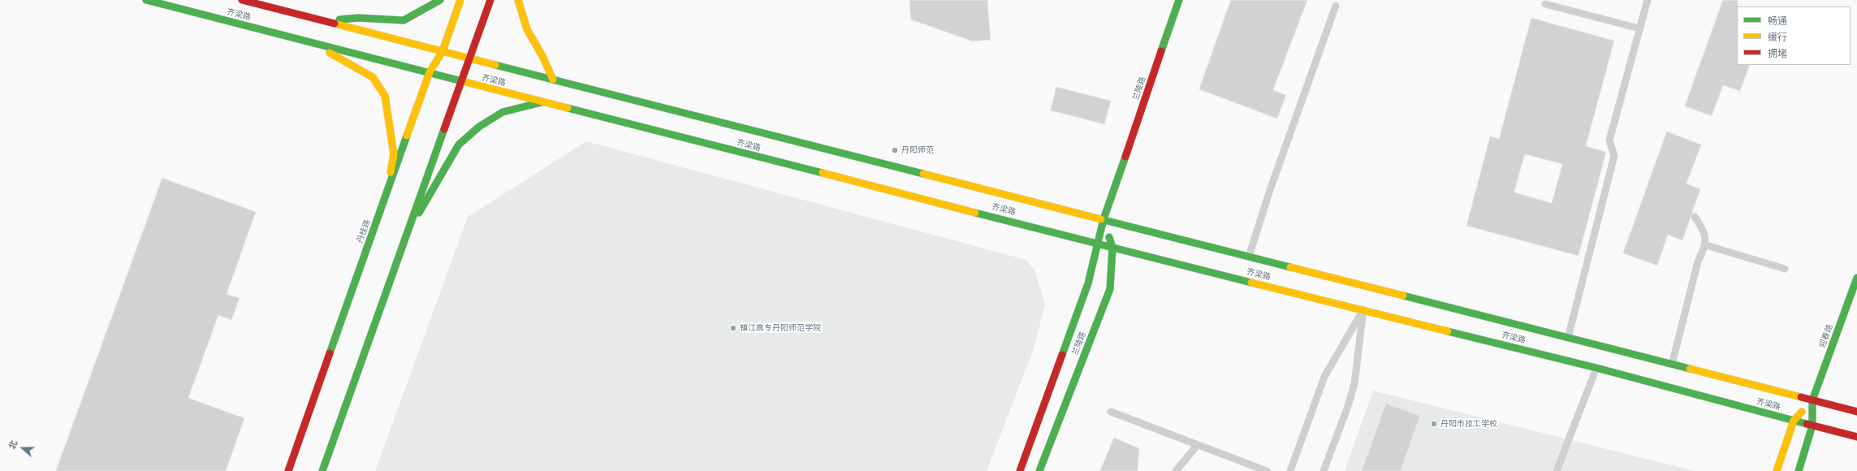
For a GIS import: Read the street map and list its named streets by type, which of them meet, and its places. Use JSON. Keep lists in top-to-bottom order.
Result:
{
  "streets": {
    "main road": [
      "齐梁路",
      "兰陵路",
      "丹桂路",
      "迎春路"
    ]
  },
  "crossings": [
    ["齐梁路", "兰陵路"],
    ["齐梁路", "丹桂路"],
    ["齐梁路", "迎春路"]
  ],
  "places": ["丹阳师范", "镇江高专丹阳师范学院", "丹阳市技工学校"],
  "legend": ["畅通", "缓行", "拥堵"],
  "north": "left"
}
